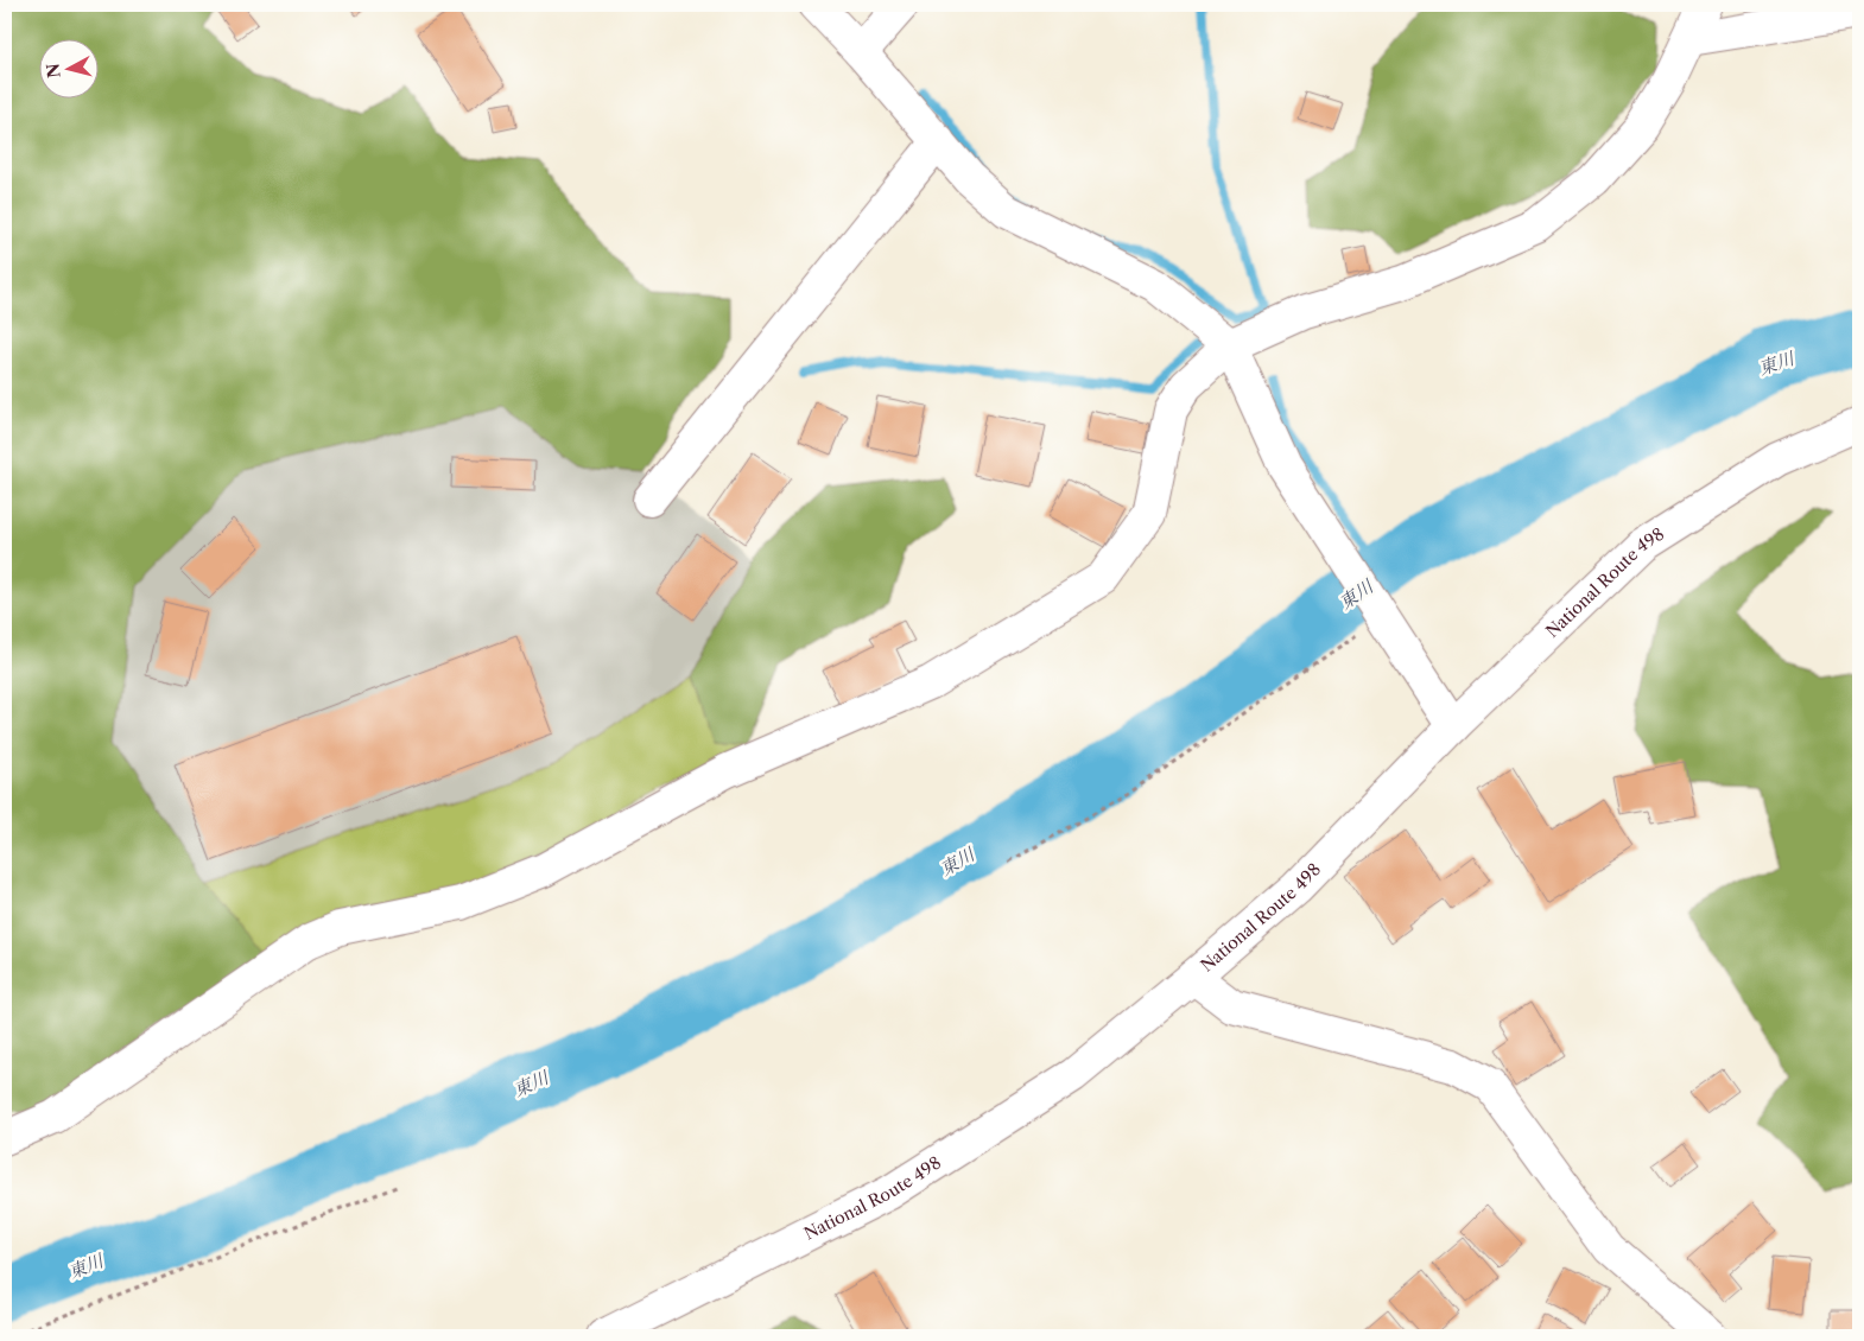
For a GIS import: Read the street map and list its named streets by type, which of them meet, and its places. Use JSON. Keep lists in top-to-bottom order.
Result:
{
  "streets": {
    "main road": ["National Route 498"]
  },
  "water": ["東川"],
  "north": "left"
}
